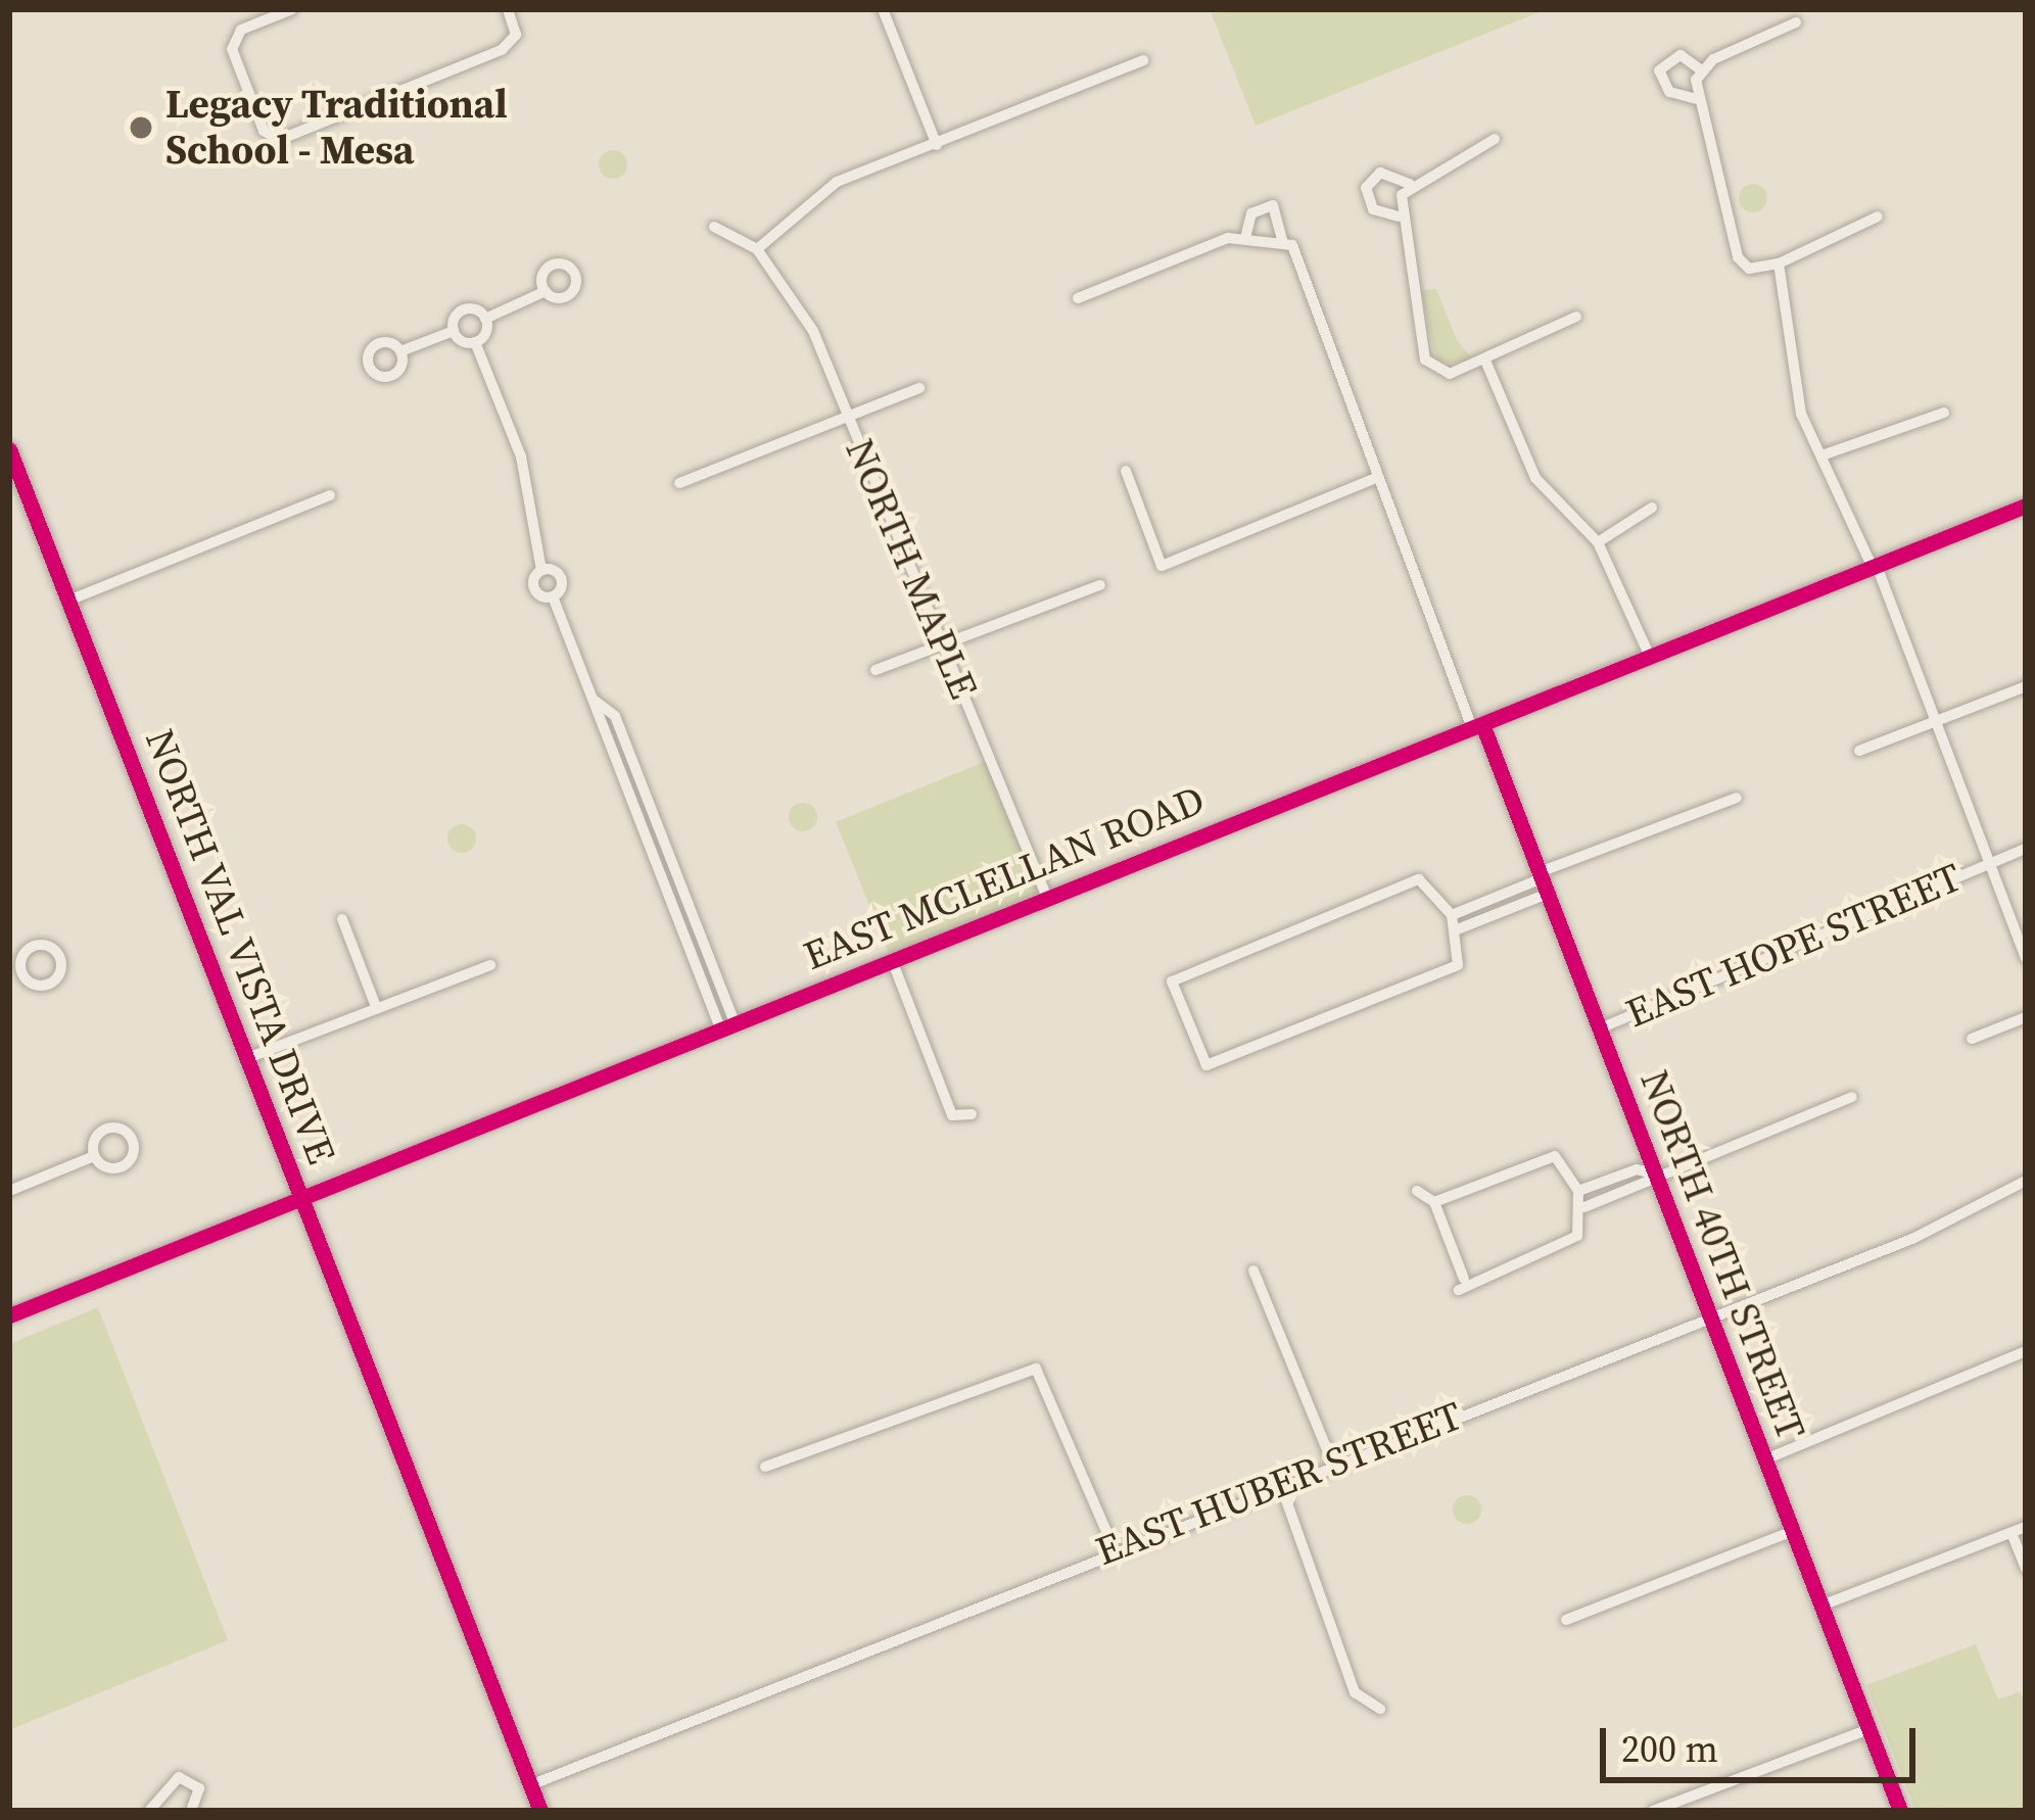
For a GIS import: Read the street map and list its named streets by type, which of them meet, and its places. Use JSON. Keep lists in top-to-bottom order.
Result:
{
  "streets": {
    "main road": ["NORTH VAL VISTA DRIVE"],
    "street": [
      "NORTH MAPLE",
      "EAST MCLELLAN ROAD",
      "EAST HOPE STREET",
      "NORTH 40TH STREET",
      "EAST HUBER STREET"
    ]
  },
  "crossings": [
    ["NORTH MAPLE", "EAST MCLELLAN ROAD"],
    ["EAST MCLELLAN ROAD", "NORTH VAL VISTA DRIVE"],
    ["EAST MCLELLAN ROAD", "NORTH 40TH STREET"],
    ["EAST HOPE STREET", "NORTH 40TH STREET"],
    ["NORTH VAL VISTA DRIVE", "EAST HUBER STREET"],
    ["NORTH 40TH STREET", "EAST HUBER STREET"]
  ],
  "places": ["Legacy Traditional School - Mesa"],
  "scale_bar": "200 m"
}
